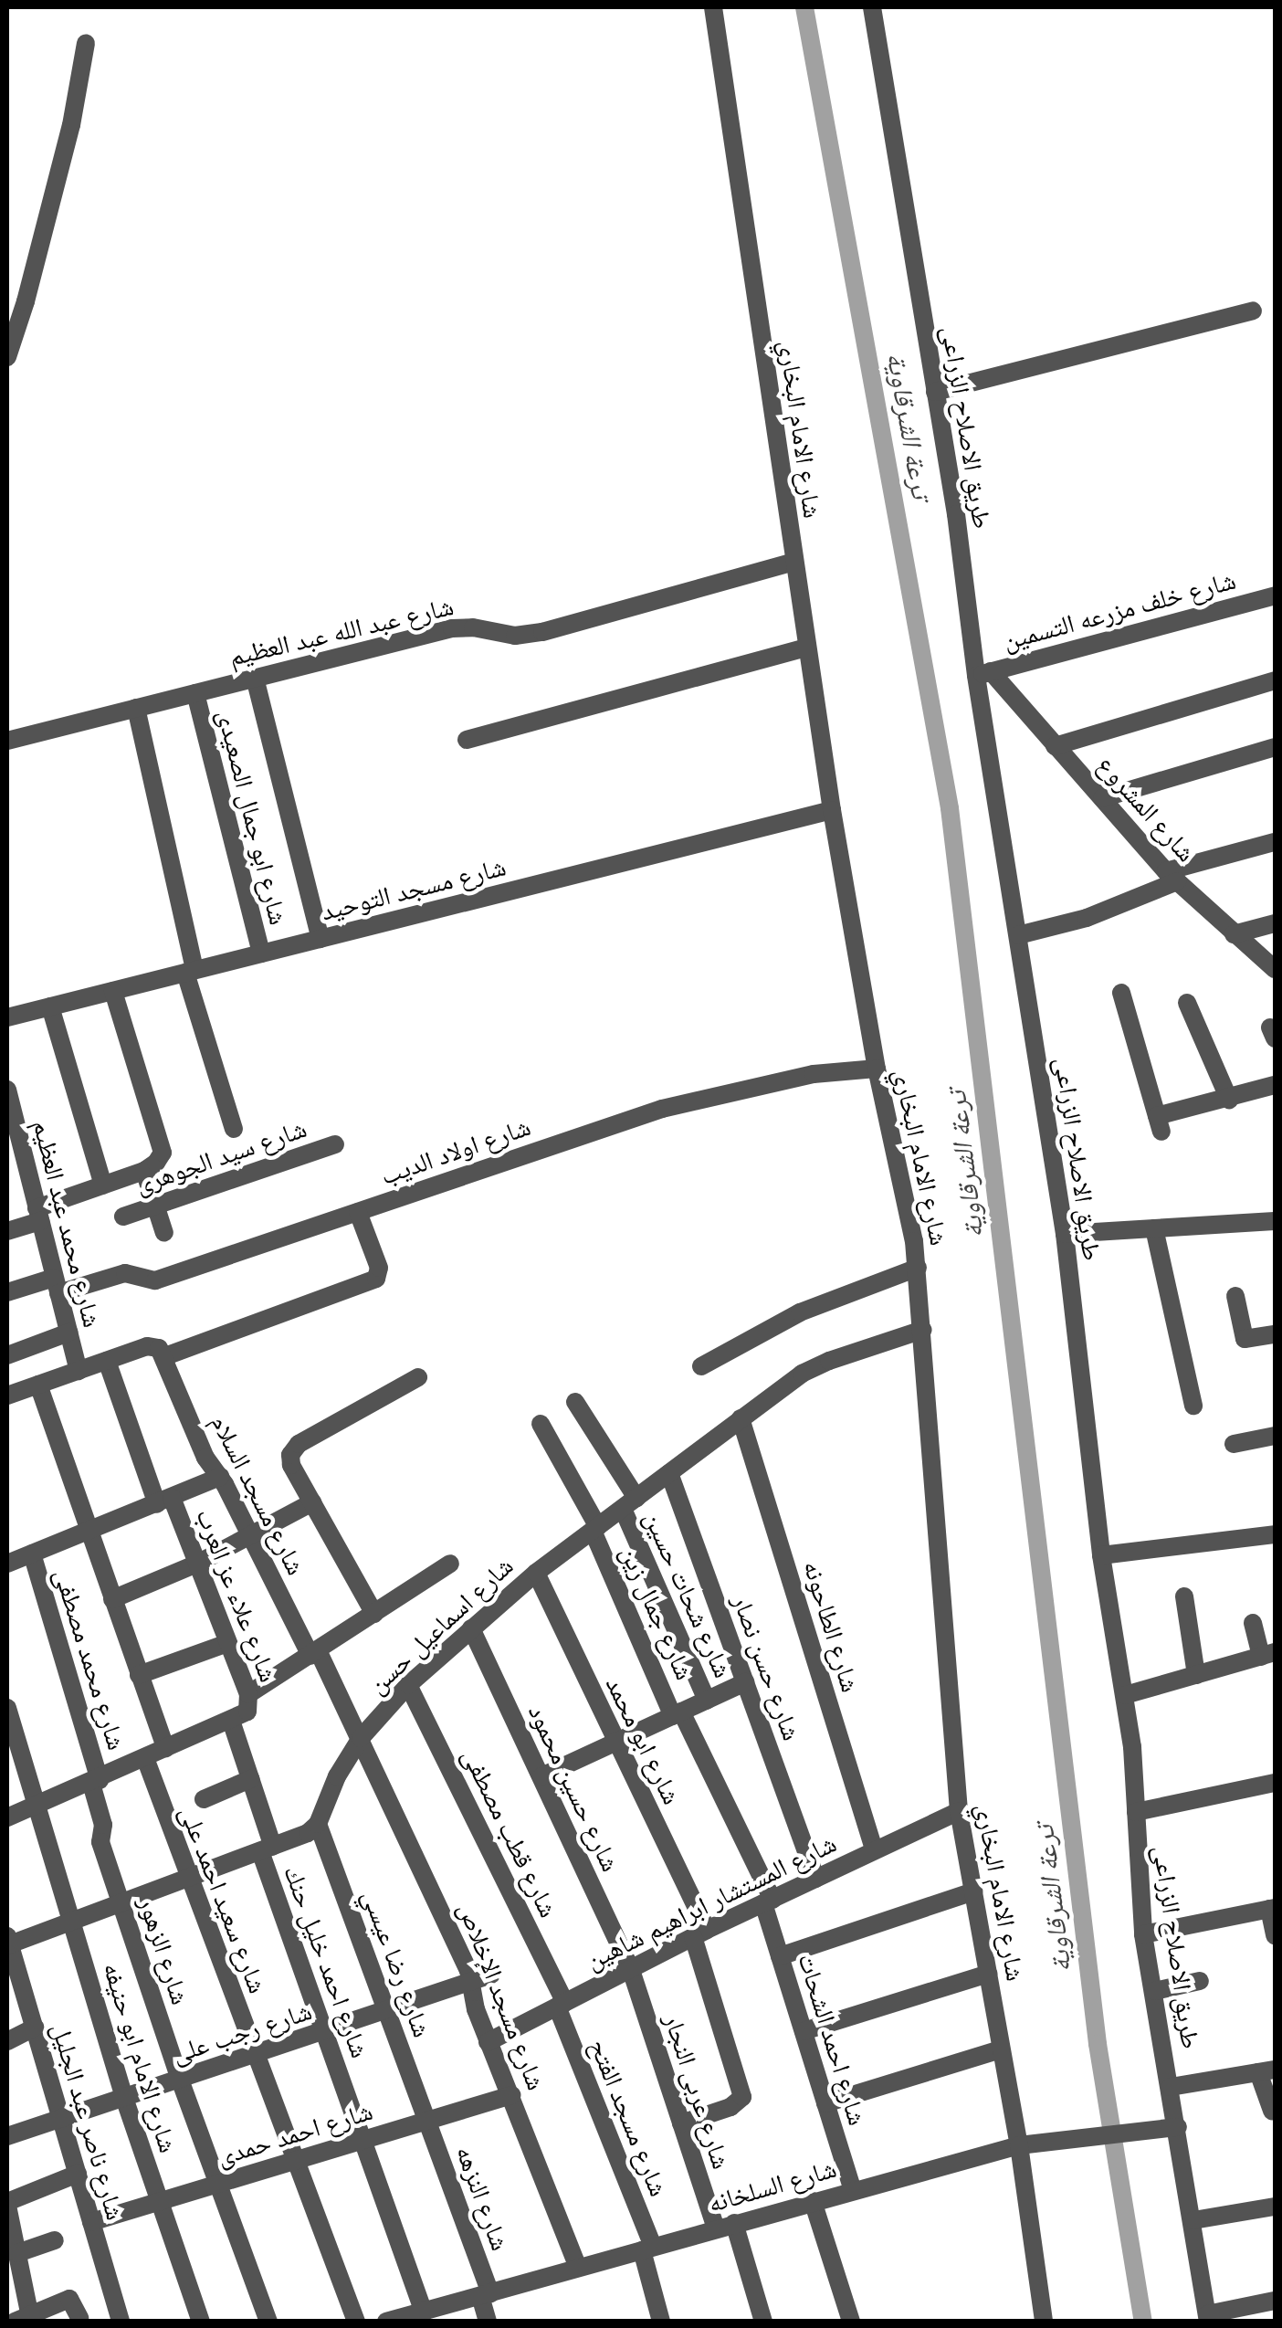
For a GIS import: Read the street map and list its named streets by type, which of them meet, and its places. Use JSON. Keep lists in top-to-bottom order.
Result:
{
  "streets": {
    "street": [
      "طريق الاصلاح الزراعى",
      "شارع الامام البخاري",
      "شارع خلف مزرعه التسمين",
      "شارع عبد الله عبد العظيم",
      "شارع المشروع",
      "شارع ابو جمال الصعيدى",
      "شارع مسجد التوحيد",
      "شارع اولاد الديب",
      "شارع سيد الجوهرى",
      "شارع محمد عبد العظيم",
      "شارع مسجد السلام",
      "شارع شحات حسين",
      "شارع علاء عز العرب",
      "شارع جمال زين",
      "شارع اسماعيل حسن",
      "شارع الطاحونه",
      "شارع محمد مصطفى",
      "شارع حسن نصار",
      "شارع ابو محمد",
      "شارع حسين محمود",
      "شارع قطب مصطفى",
      "شارع سعيد احمد على",
      "شارع المستشار ابراهيم شاهين",
      "شارع الزهور",
      "شارع احمد خليل حنك",
      "شارع رضا عيسي",
      "شارع مسجد الإخلاص",
      "شارع رجب على",
      "شارع احمد الشحات",
      "شارع الامام ابو حنيفه",
      "شارع عربى النجار",
      "شارع مسجد الفتح",
      "شارع ناصر عبد الجليل",
      "شارع احمد حمدى",
      "شارع السلخانه",
      "شارع النزهه"
    ]
  },
  "crossings": [
    ["طريق الاصلاح الزراعى", "شارع خلف مزرعه التسمين"],
    ["طريق الاصلاح الزراعى", "شارع المشروع"],
    ["طريق الاصلاح الزراعى", "شارع السلخانه"],
    ["شارع الامام البخاري", "شارع عبد الله عبد العظيم"],
    ["شارع الامام البخاري", "شارع مسجد التوحيد"],
    ["شارع الامام البخاري", "شارع اولاد الديب"],
    ["شارع الامام البخاري", "شارع اسماعيل حسن"],
    ["شارع الامام البخاري", "شارع المستشار ابراهيم شاهين"],
    ["شارع الامام البخاري", "شارع السلخانه"],
    ["شارع خلف مزرعه التسمين", "شارع المشروع"],
    ["شارع عبد الله عبد العظيم", "شارع ابو جمال الصعيدى"],
    ["شارع ابو جمال الصعيدى", "شارع مسجد التوحيد"],
    ["شارع اولاد الديب", "شارع محمد عبد العظيم"],
    ["شارع مسجد السلام", "شارع مسجد الإخلاص"],
    ["شارع شحات حسين", "شارع اسماعيل حسن"],
    ["شارع علاء عز العرب", "شارع احمد خليل حنك"],
    ["شارع جمال زين", "شارع اسماعيل حسن"],
    ["شارع جمال زين", "شارع المستشار ابراهيم شاهين"],
    ["شارع جمال زين", "شارع احمد الشحات"],
    ["شارع اسماعيل حسن", "شارع الطاحونه"],
    ["شارع اسماعيل حسن", "شارع حسن نصار"],
    ["شارع اسماعيل حسن", "شارع ابو محمد"],
    ["شارع اسماعيل حسن", "شارع حسين محمود"],
    ["شارع اسماعيل حسن", "شارع قطب مصطفى"],
    ["شارع اسماعيل حسن", "شارع رضا عيسي"],
    ["شارع اسماعيل حسن", "شارع مسجد الإخلاص"],
    ["شارع الطاحونه", "شارع المستشار ابراهيم شاهين"],
    ["شارع محمد مصطفى", "شارع الزهور"],
    ["شارع حسن نصار", "شارع المستشار ابراهيم شاهين"],
    ["شارع ابو محمد", "شارع المستشار ابراهيم شاهين"],
    ["شارع ابو محمد", "شارع عربى النجار"],
    ["شارع حسين محمود", "شارع المستشار ابراهيم شاهين"],
    ["شارع حسين محمود", "شارع عربى النجار"],
    ["شارع قطب مصطفى", "شارع المستشار ابراهيم شاهين"],
    ["شارع قطب مصطفى", "شارع مسجد الفتح"],
    ["شارع سعيد احمد على", "شارع رجب على"],
    ["شارع سعيد احمد على", "شارع احمد حمدى"],
    ["شارع المستشار ابراهيم شاهين", "شارع مسجد الإخلاص"],
    ["شارع المستشار ابراهيم شاهين", "شارع احمد الشحات"],
    ["شارع المستشار ابراهيم شاهين", "شارع عربى النجار"],
    ["شارع المستشار ابراهيم شاهين", "شارع مسجد الفتح"],
    ["شارع الزهور", "شارع رجب على"],
    ["شارع الزهور", "شارع احمد حمدى"],
    ["شارع احمد خليل حنك", "شارع رجب على"],
    ["شارع احمد خليل حنك", "شارع احمد حمدى"],
    ["شارع احمد خليل حنك", "شارع السلخانه"],
    ["شارع رضا عيسي", "شارع رجب على"],
    ["شارع رضا عيسي", "شارع احمد حمدى"],
    ["شارع رضا عيسي", "شارع النزهه"],
    ["شارع مسجد الإخلاص", "شارع رجب على"],
    ["شارع مسجد الإخلاص", "شارع احمد حمدى"],
    ["شارع مسجد الإخلاص", "شارع السلخانه"],
    ["شارع رجب على", "شارع الامام ابو حنيفه"],
    ["شارع رجب على", "شارع ناصر عبد الجليل"],
    ["شارع احمد الشحات", "شارع السلخانه"],
    ["شارع الامام ابو حنيفه", "شارع احمد حمدى"],
    ["شارع عربى النجار", "شارع السلخانه"],
    ["شارع مسجد الفتح", "شارع السلخانه"],
    ["شارع ناصر عبد الجليل", "شارع احمد حمدى"],
    ["شارع احمد حمدى", "شارع النزهه"],
    ["شارع السلخانه", "شارع النزهه"]
  ],
  "water": ["ترعة الشرقاوية"]
}
